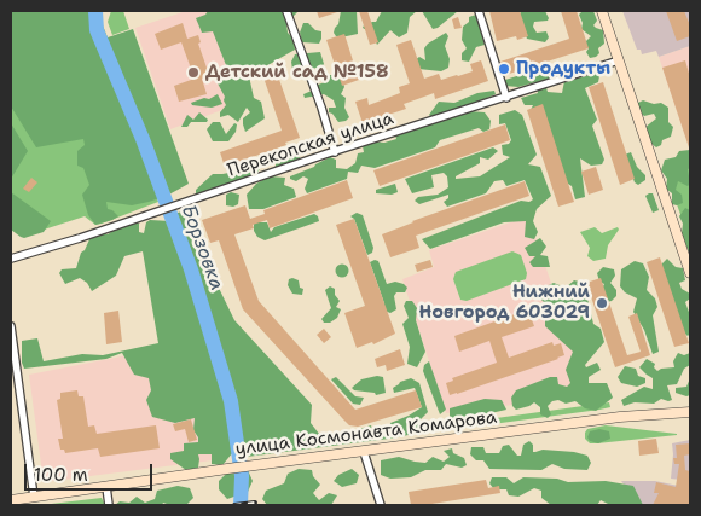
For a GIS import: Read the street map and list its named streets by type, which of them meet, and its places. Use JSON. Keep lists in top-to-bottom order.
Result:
{
  "streets": {
    "street": ["Перекопская улица", "улица Космонавта Комарова"]
  },
  "water": ["Борзовка"],
  "places": ["Продукты", "Детский сад №158", "Нижний Новгород 603029"],
  "scale_bar": "100 m"
}
